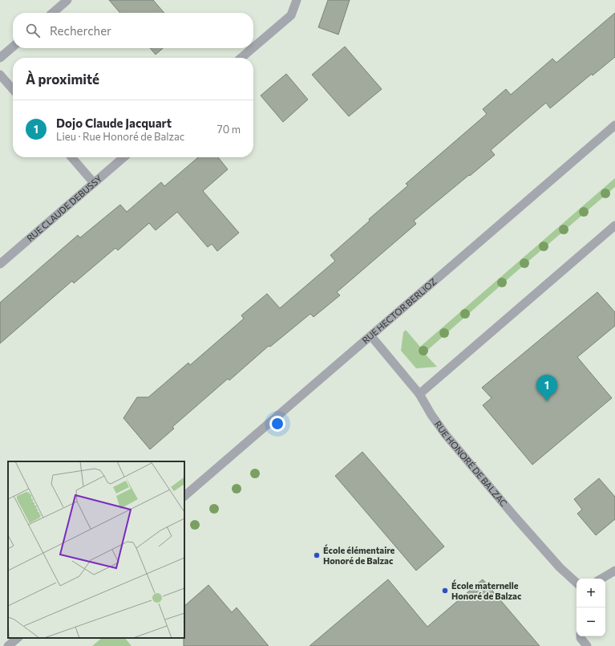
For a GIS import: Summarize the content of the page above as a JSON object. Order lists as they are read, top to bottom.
{
  "streets": {
    "street": ["RUE CLAUDE DEBUSSY", "RUE HECTOR BERLIOZ", "RUE HONORÉ DE BALZAC"]
  },
  "crossings": [
    ["RUE HECTOR BERLIOZ", "RUE HONORÉ DE BALZAC"]
  ],
  "places": ["École élémentaire Honoré de Balzac", "École maternelle Honoré de Balzac"],
  "page": {
    "search": "Rechercher",
    "heading": "À proximité",
    "list": [
      {
        "mark": "1",
        "name": "Dojo Claude Jacquart",
        "note": "Lieu · Rue Honoré de Balzac",
        "value": "70 m"
      }
    ],
    "pins": "1",
    "map_buttons": ["+", "−"]
  }
}
